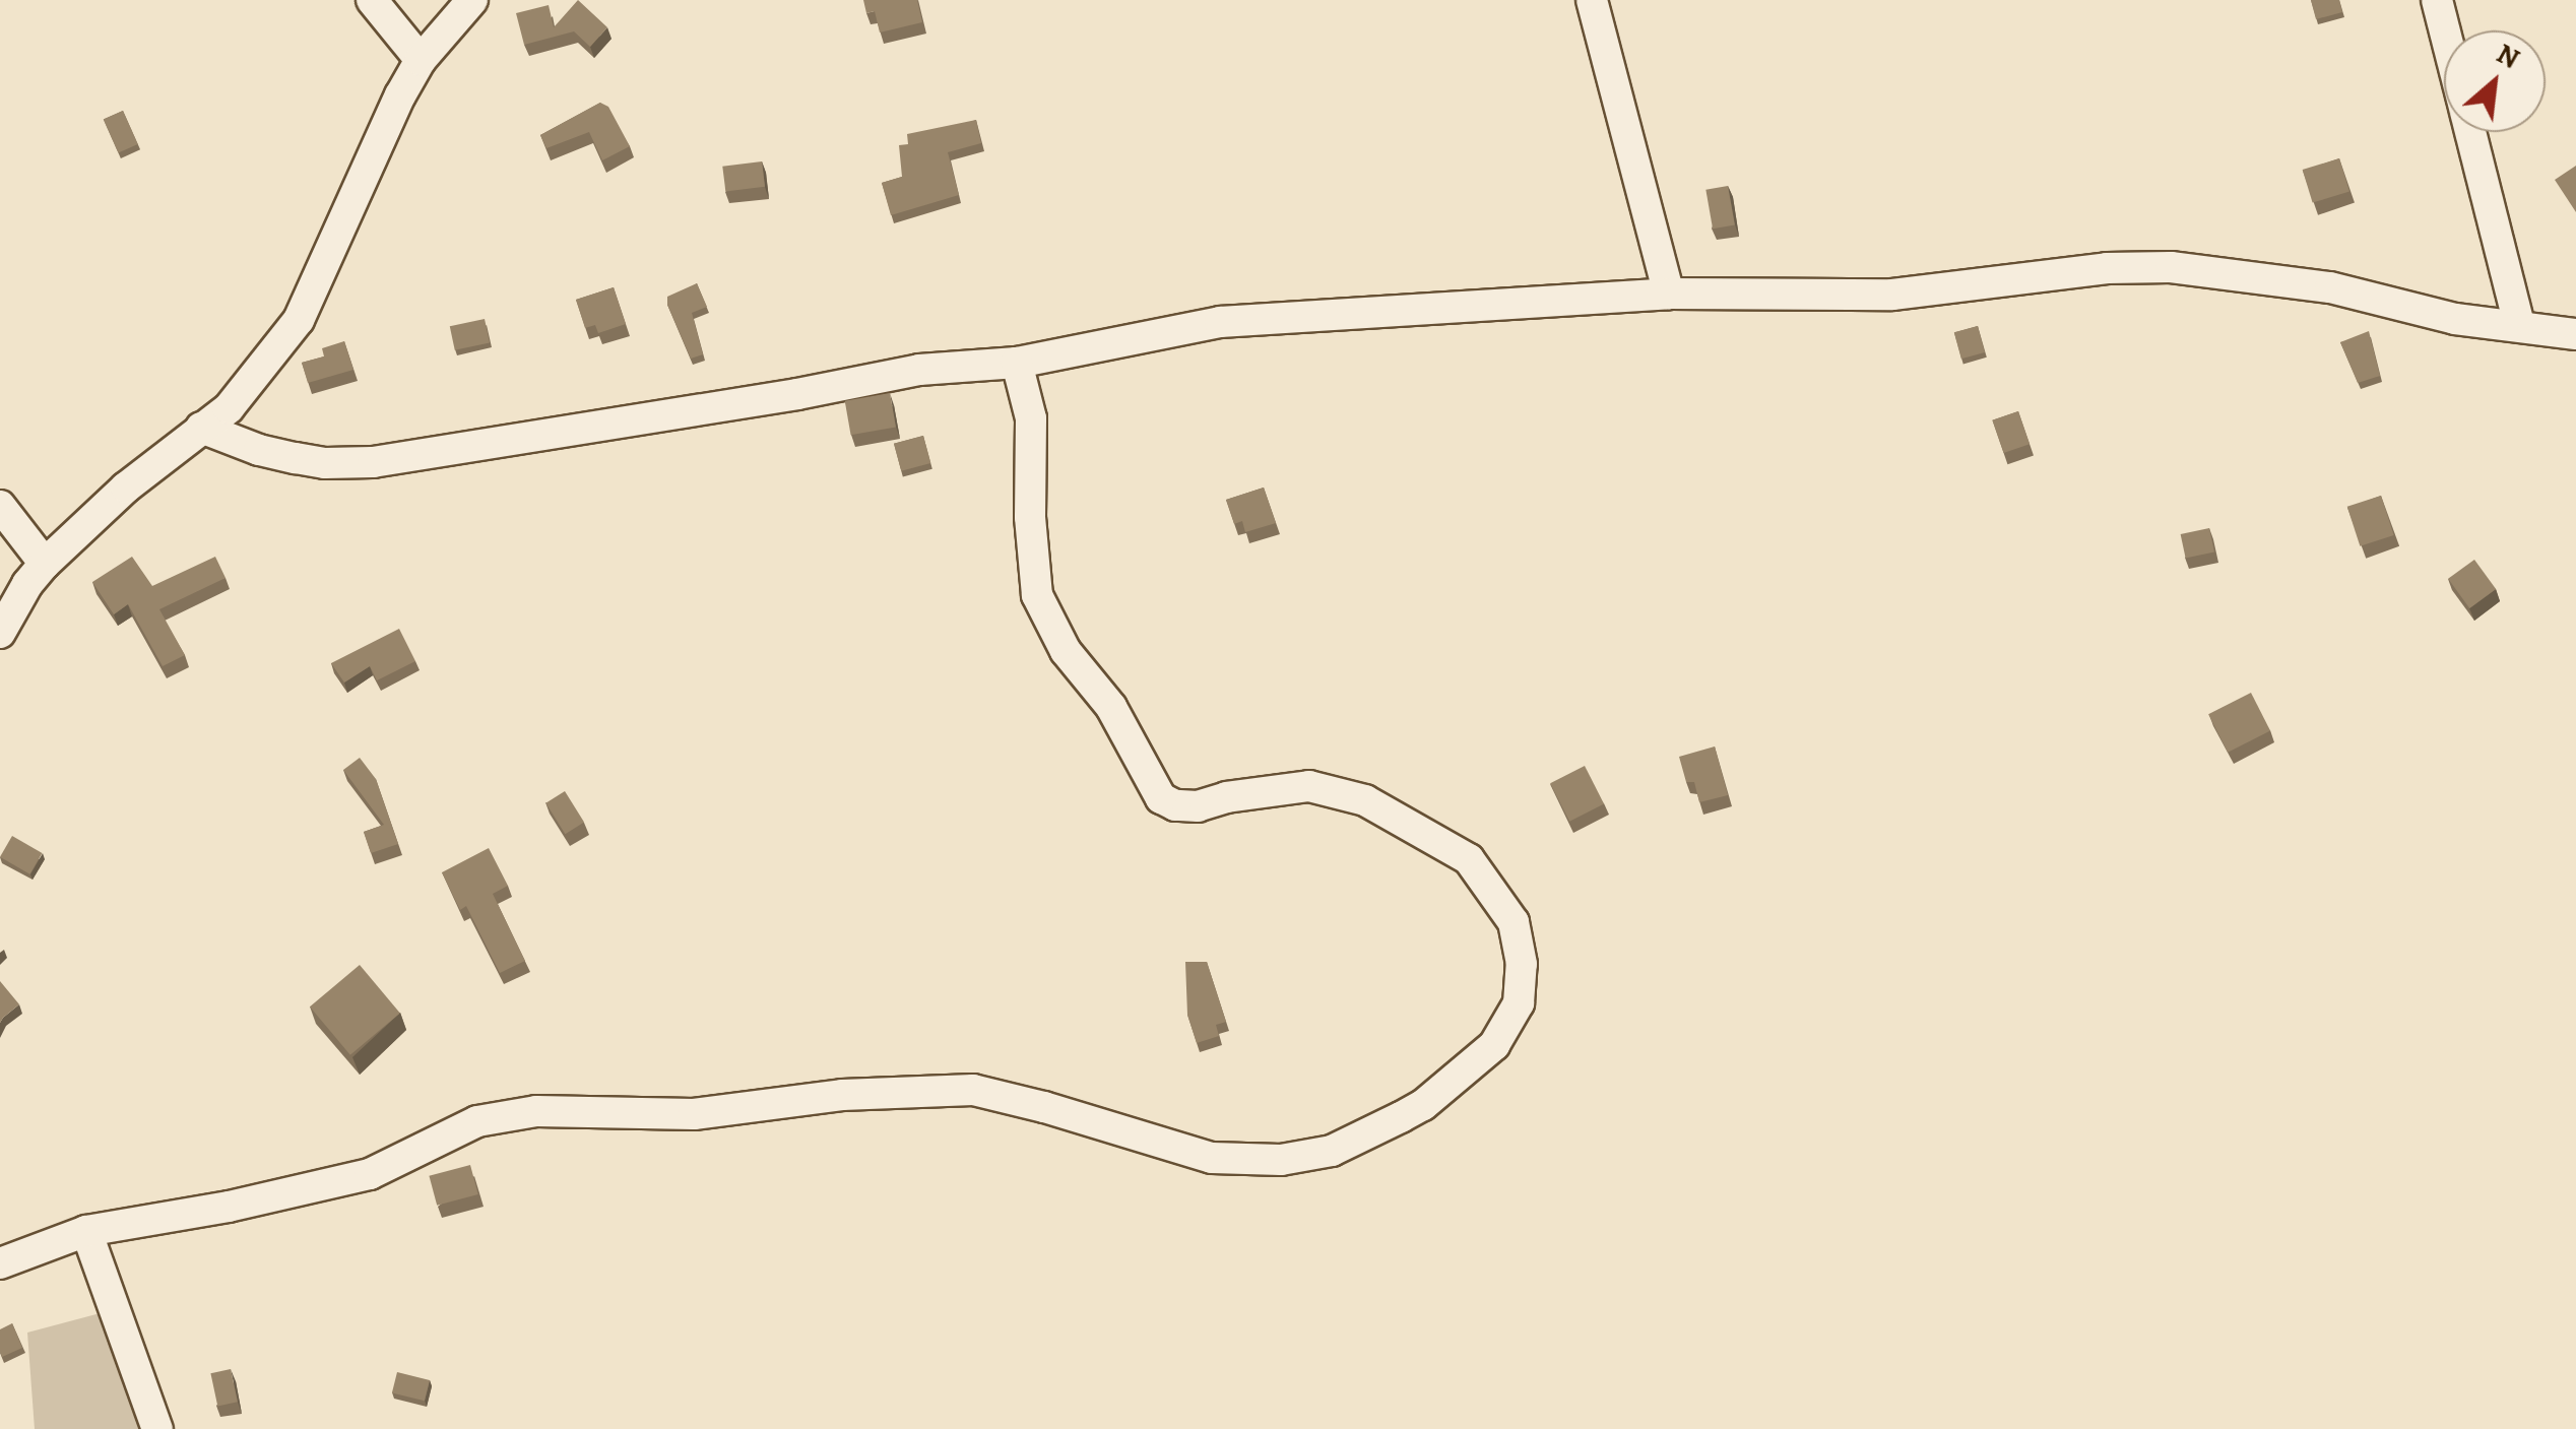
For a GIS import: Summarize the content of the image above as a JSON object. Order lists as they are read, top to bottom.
{
  "north": "top right"
}
